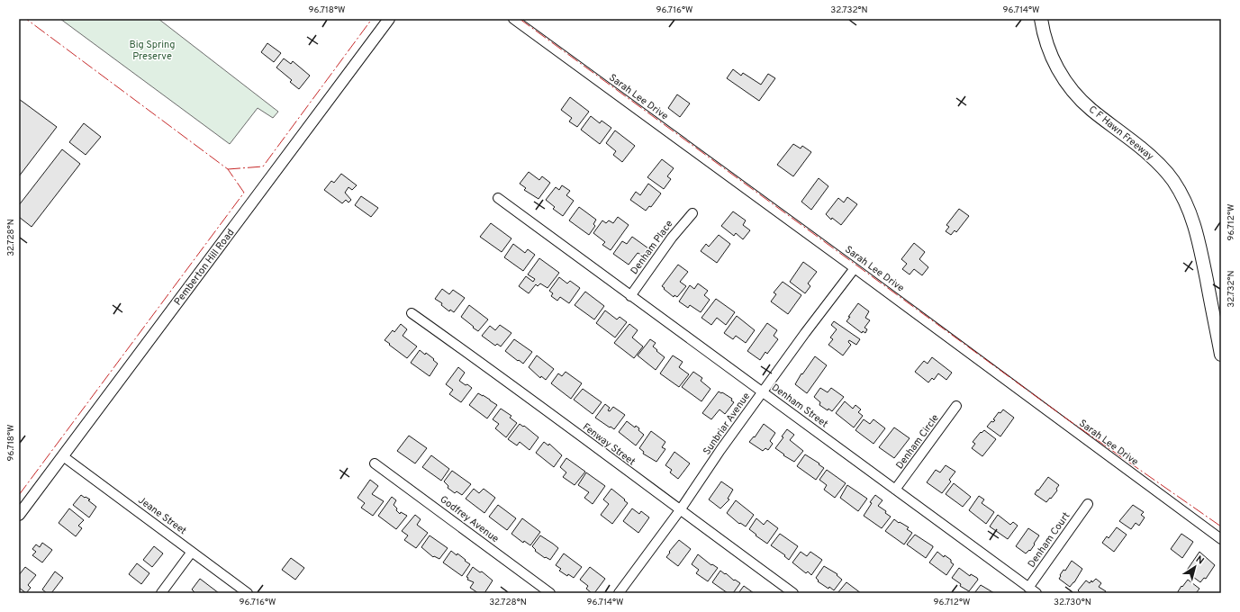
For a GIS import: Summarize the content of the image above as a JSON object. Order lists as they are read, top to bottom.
{
  "streets": {
    "main road": ["C F Hawn Freeway"],
    "street": [
      "Sarah Lee Drive",
      "Denham Place",
      "Pemberton Hill Road",
      "Denham Street",
      "Sunbriar Avenue",
      "Denham Circle",
      "Fenway Street",
      "Jeane Street",
      "Godfrey Avenue",
      "Denham Court"
    ]
  },
  "crossings": [
    ["Sarah Lee Drive", "Sunbriar Avenue"],
    ["Denham Place", "Denham Street"],
    ["Pemberton Hill Road", "Jeane Street"],
    ["Denham Street", "Sunbriar Avenue"],
    ["Denham Street", "Denham Circle"],
    ["Denham Street", "Denham Court"],
    ["Sunbriar Avenue", "Fenway Street"]
  ],
  "parks": ["Big Spring Preserve"],
  "north": "top right",
  "coordinates": [
    "96.718°W",
    "96.716°W",
    "32.732°N",
    "96.714°W",
    "96.712°W",
    "32.728°N",
    "32.730°N"
  ]
}
